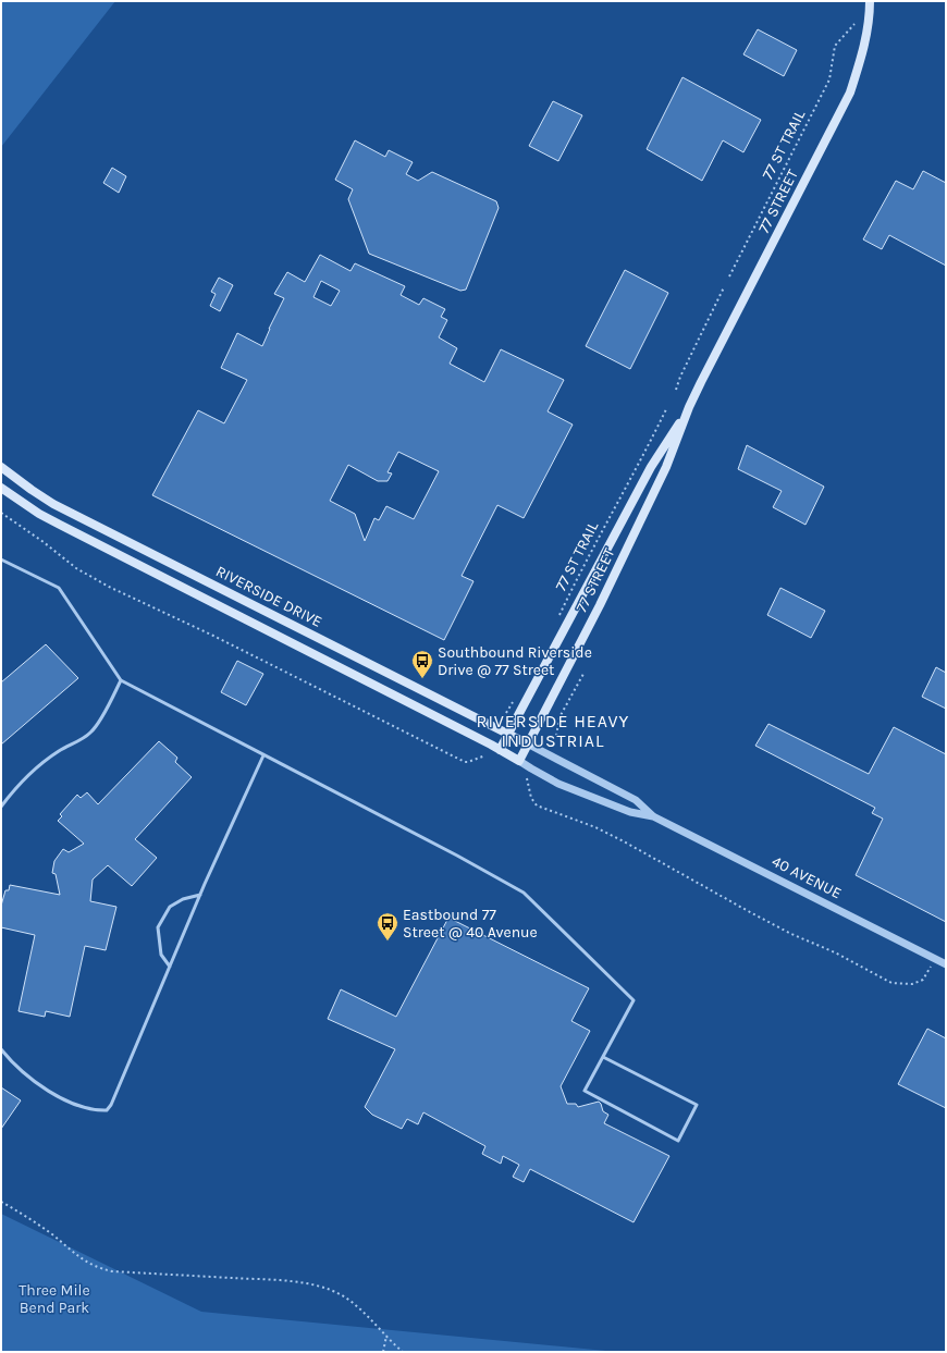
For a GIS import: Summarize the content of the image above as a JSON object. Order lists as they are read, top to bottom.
{
  "streets": {
    "main road": ["77 STREET", "RIVERSIDE DRIVE", "40 AVENUE"],
    "path": ["77 ST TRAIL"]
  },
  "crossings": [
    ["77 STREET", "RIVERSIDE DRIVE"],
    ["77 STREET", "40 AVENUE"],
    ["RIVERSIDE DRIVE", "40 AVENUE"]
  ],
  "districts": ["RIVERSIDE HEAVY INDUSTRIAL"],
  "parks": ["Three Mile Bend Park"],
  "places": {
    "bus stop": ["Southbound Riverside Drive @ 77 Street", "Eastbound 77 Street @ 40 Avenue"]
  }
}
